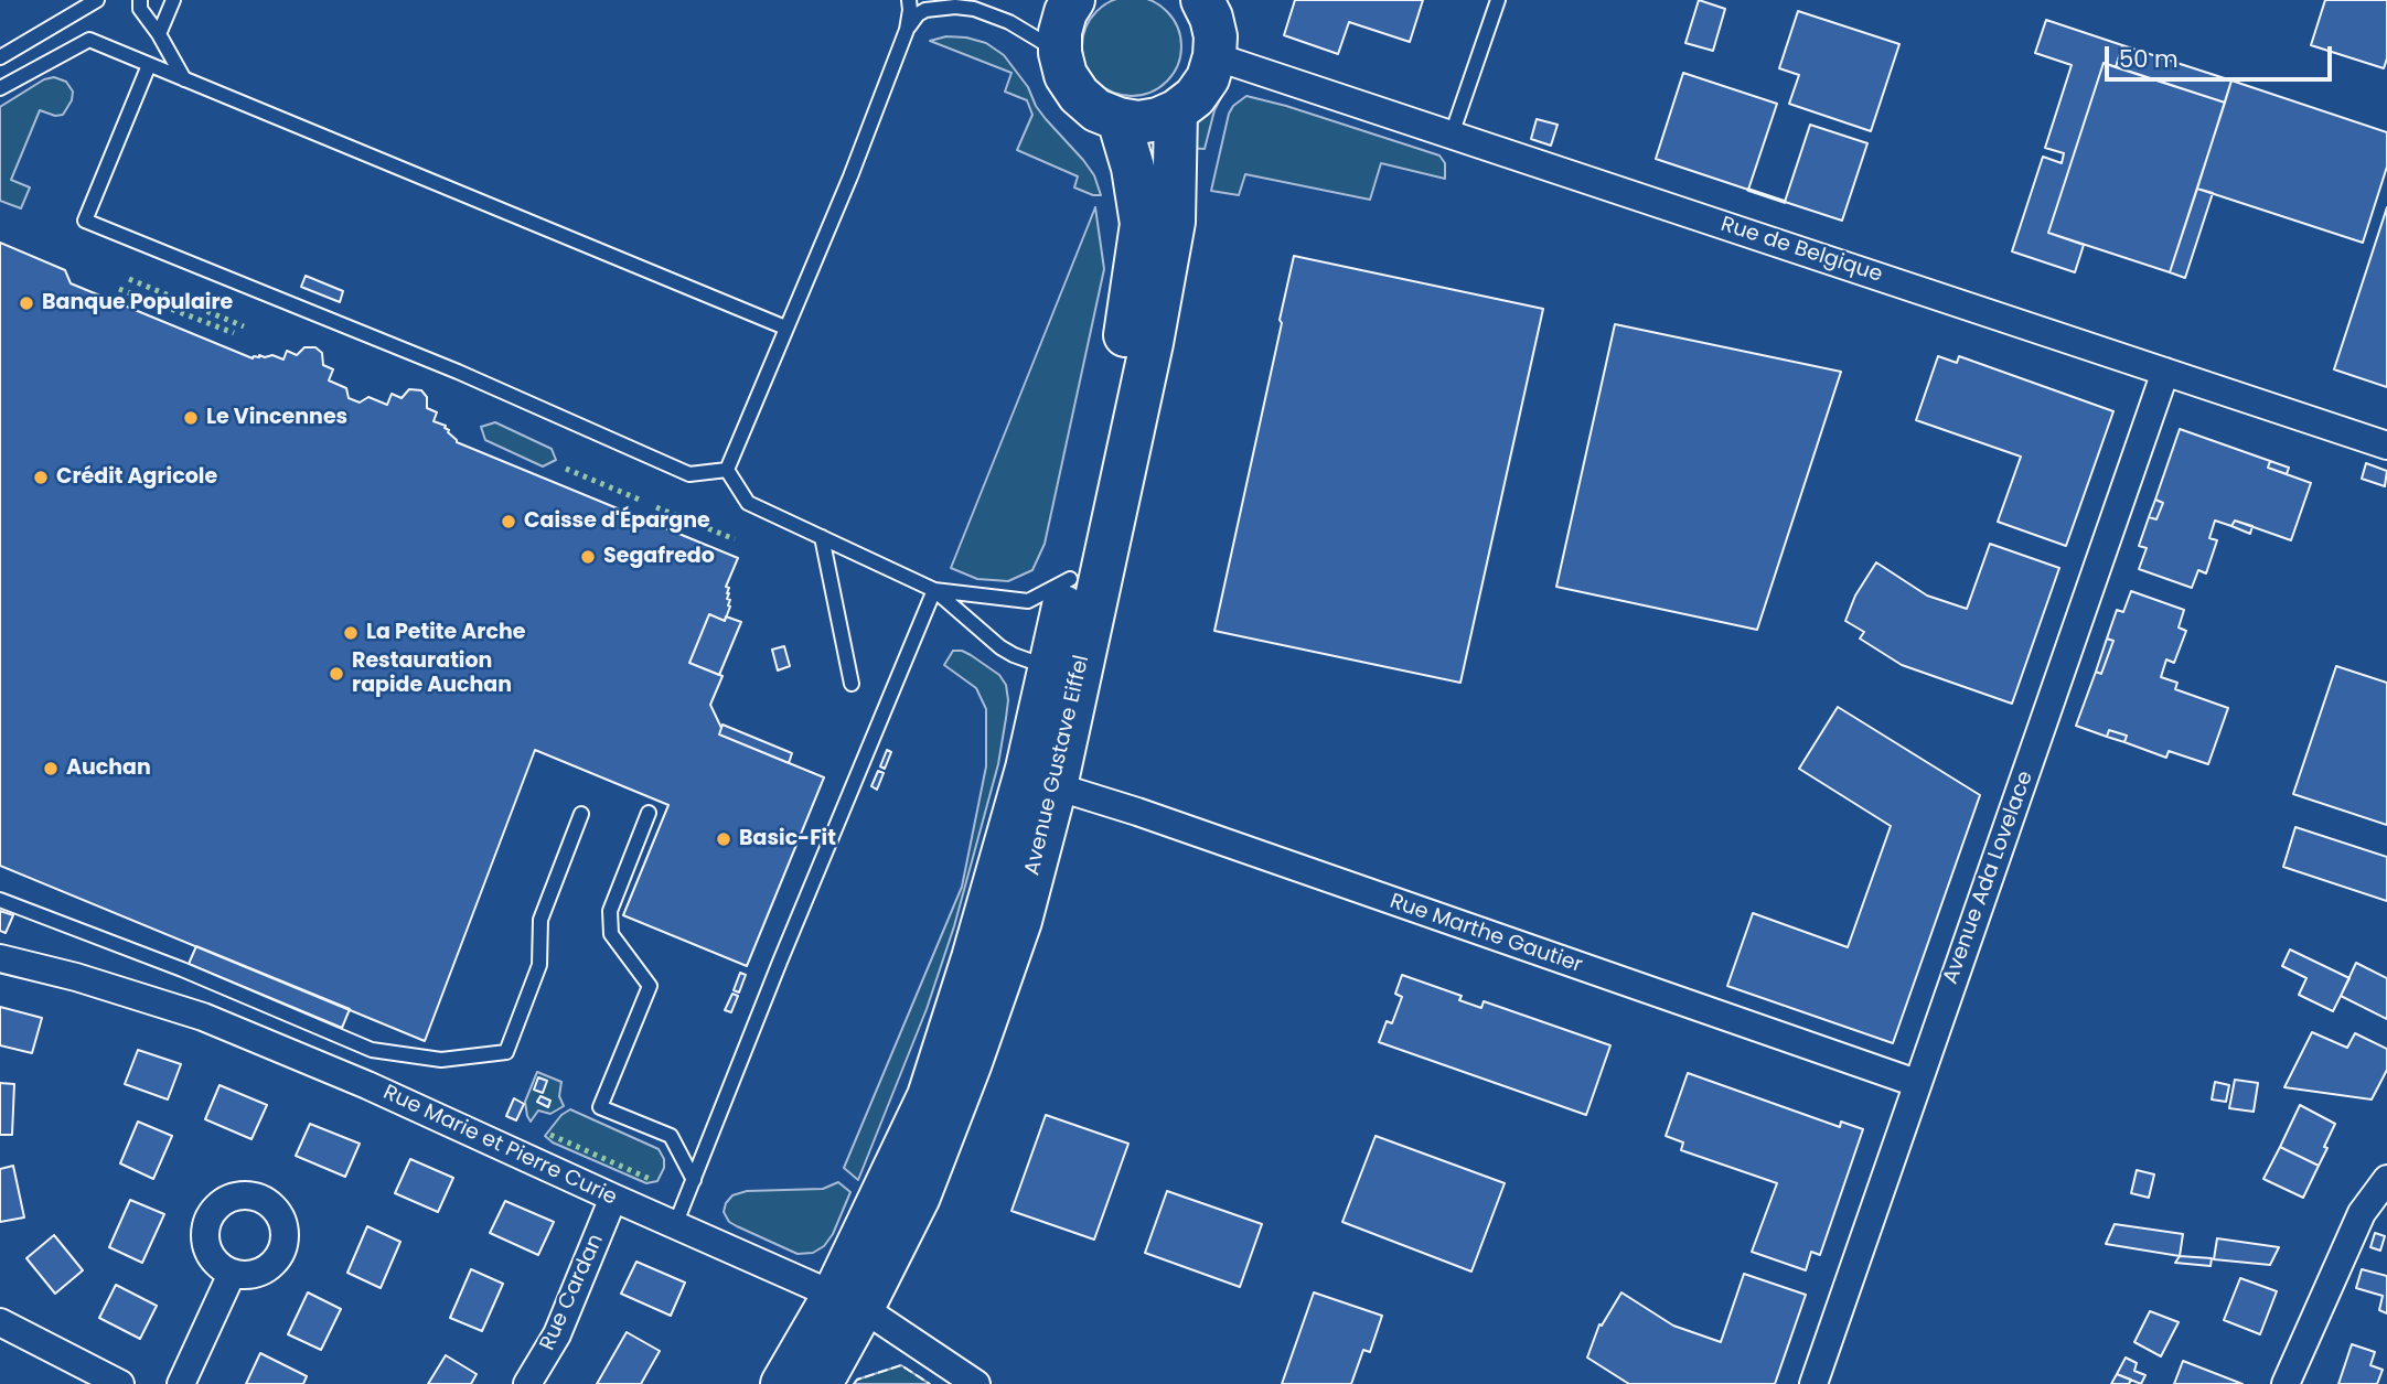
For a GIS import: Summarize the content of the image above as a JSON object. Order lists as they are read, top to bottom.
{
  "streets": {
    "main road": ["Avenue Gustave Eiffel"],
    "street": [
      "Rue de Belgique",
      "Avenue Ada Lovelace",
      "Rue Marthe Gautier",
      "Rue Marie et Pierre Curie",
      "Rue Cardan"
    ]
  },
  "crossings": [
    ["Rue de Belgique", "Avenue Ada Lovelace"],
    ["Avenue Gustave Eiffel", "Rue Marthe Gautier"],
    ["Avenue Gustave Eiffel", "Rue Marie et Pierre Curie"],
    ["Avenue Ada Lovelace", "Rue Marthe Gautier"],
    ["Rue Marie et Pierre Curie", "Rue Cardan"]
  ],
  "places": [
    "Banque Populaire",
    "Le Vincennes",
    "Crédit Agricole",
    "Caisse d'Épargne",
    "Segafredo",
    "La Petite Arche",
    "Restauration rapide Auchan",
    "Auchan",
    "Basic-Fit"
  ],
  "scale_bar": "50 m"
}
